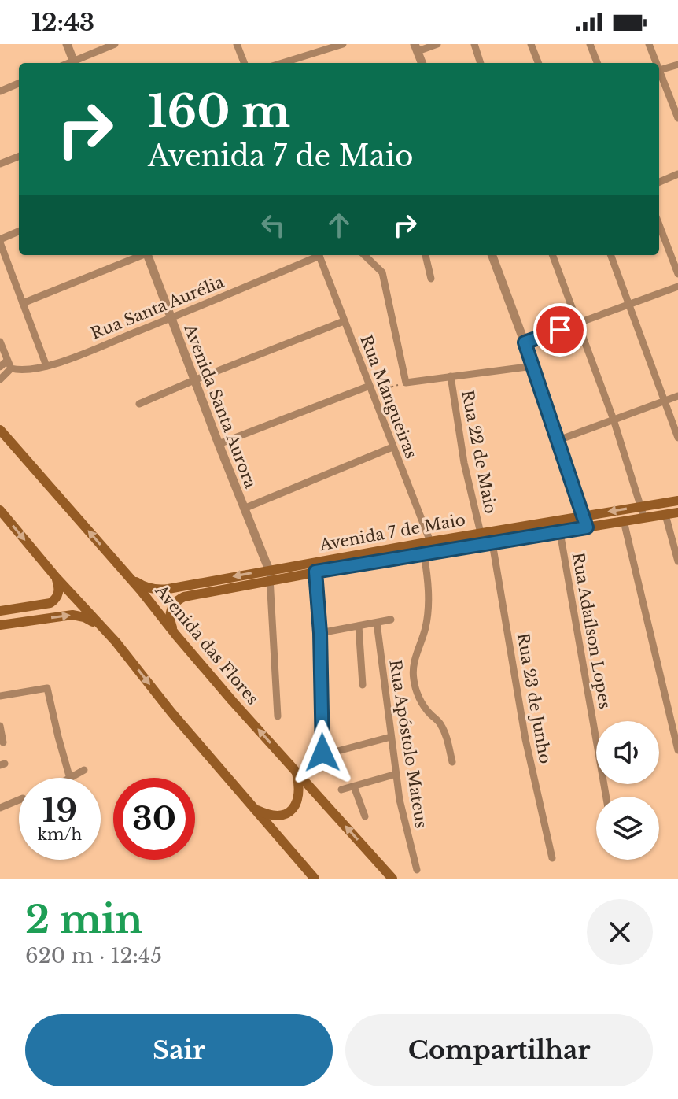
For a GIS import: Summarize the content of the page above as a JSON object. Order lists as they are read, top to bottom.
{
  "streets": {
    "main road": ["Avenida 7 de Maio", "Avenida das Flores"],
    "street": [
      "Rua Santa Aurélia",
      "Rua Mangueiras",
      "Avenida Santa Aurora",
      "Rua 22 de Maio",
      "Rua Adaílson Lopes",
      "Rua 23 de Junho",
      "Rua Apóstolo Mateus"
    ]
  },
  "crossings": [
    ["Rua Santa Aurélia", "Avenida Santa Aurora"],
    ["Rua Mangueiras", "Avenida 7 de Maio"],
    ["Avenida Santa Aurora", "Avenida 7 de Maio"],
    ["Rua 22 de Maio", "Avenida 7 de Maio"],
    ["Avenida 7 de Maio", "Rua Adaílson Lopes"],
    ["Avenida 7 de Maio", "Avenida das Flores"],
    ["Avenida 7 de Maio", "Rua 23 de Junho"]
  ],
  "page": {
    "status": "12:43",
    "turn": ["160 m", "Avenida 7 de Maio"],
    "speed": "19 km/h",
    "limit": "30",
    "heading": ["2 min", "620 m · 12:45"],
    "buttons": ["Sair", "Compartilhar"]
  }
}
